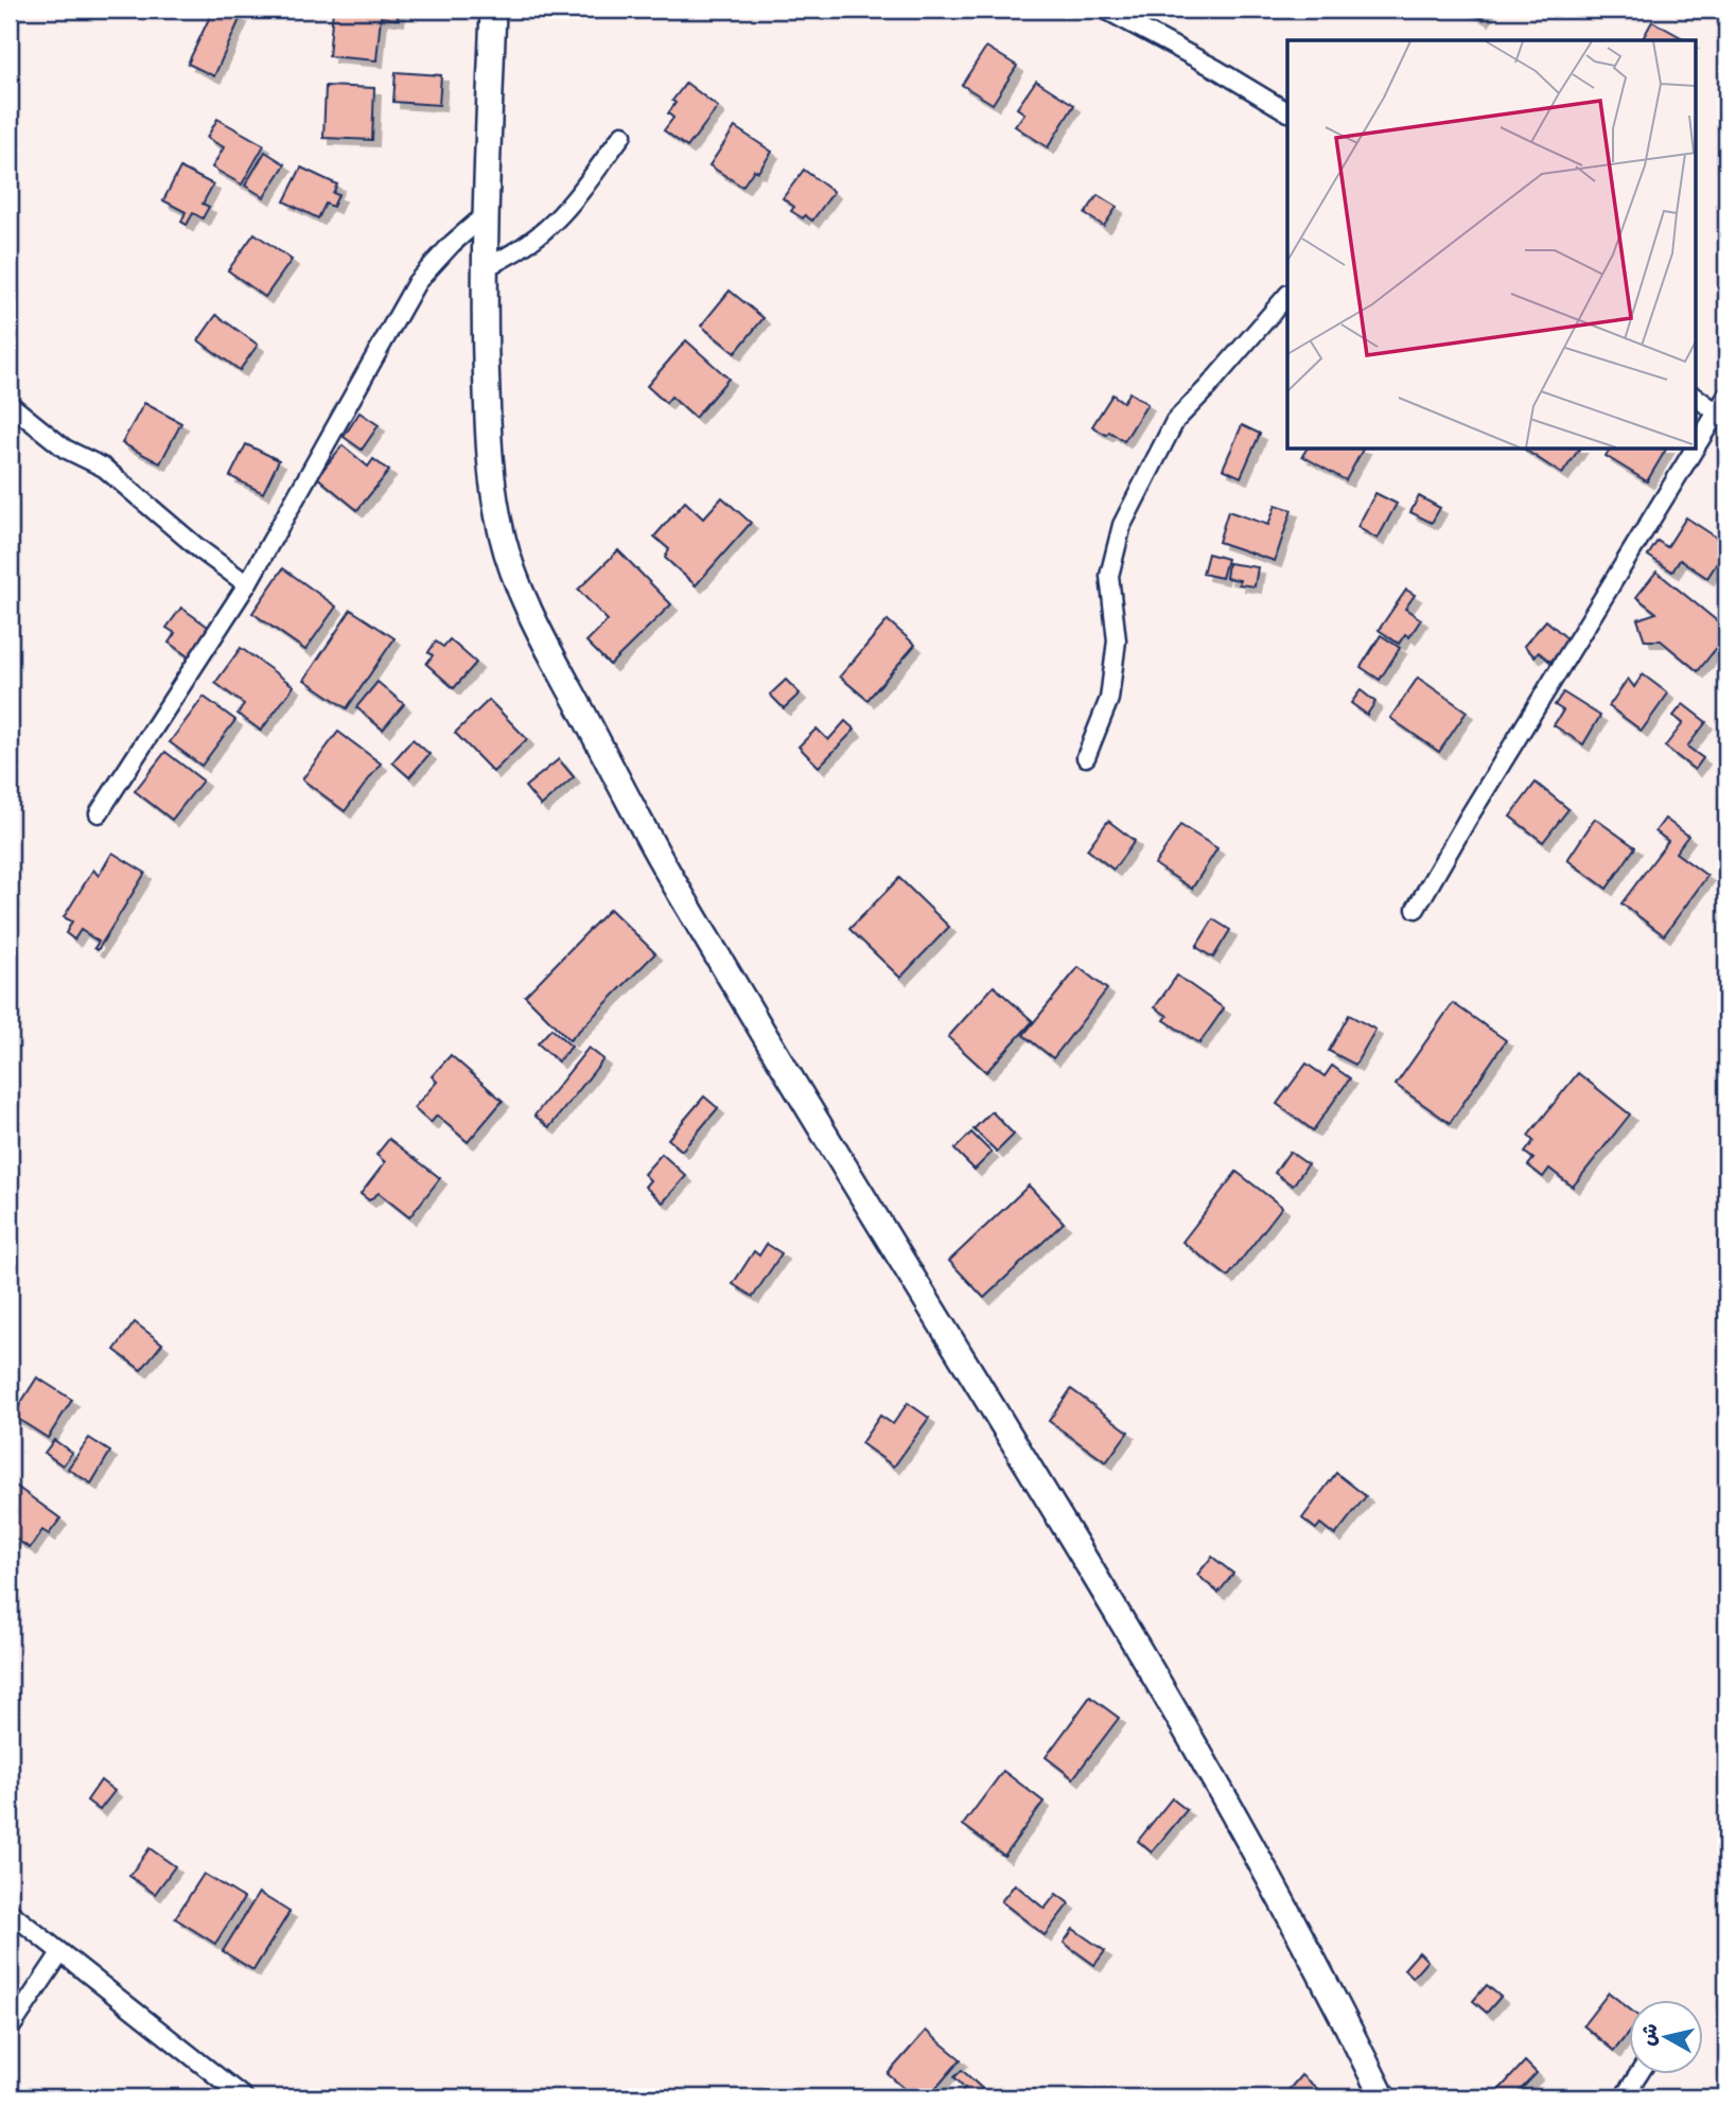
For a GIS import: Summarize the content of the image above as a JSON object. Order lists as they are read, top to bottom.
{
  "north": "left"
}
